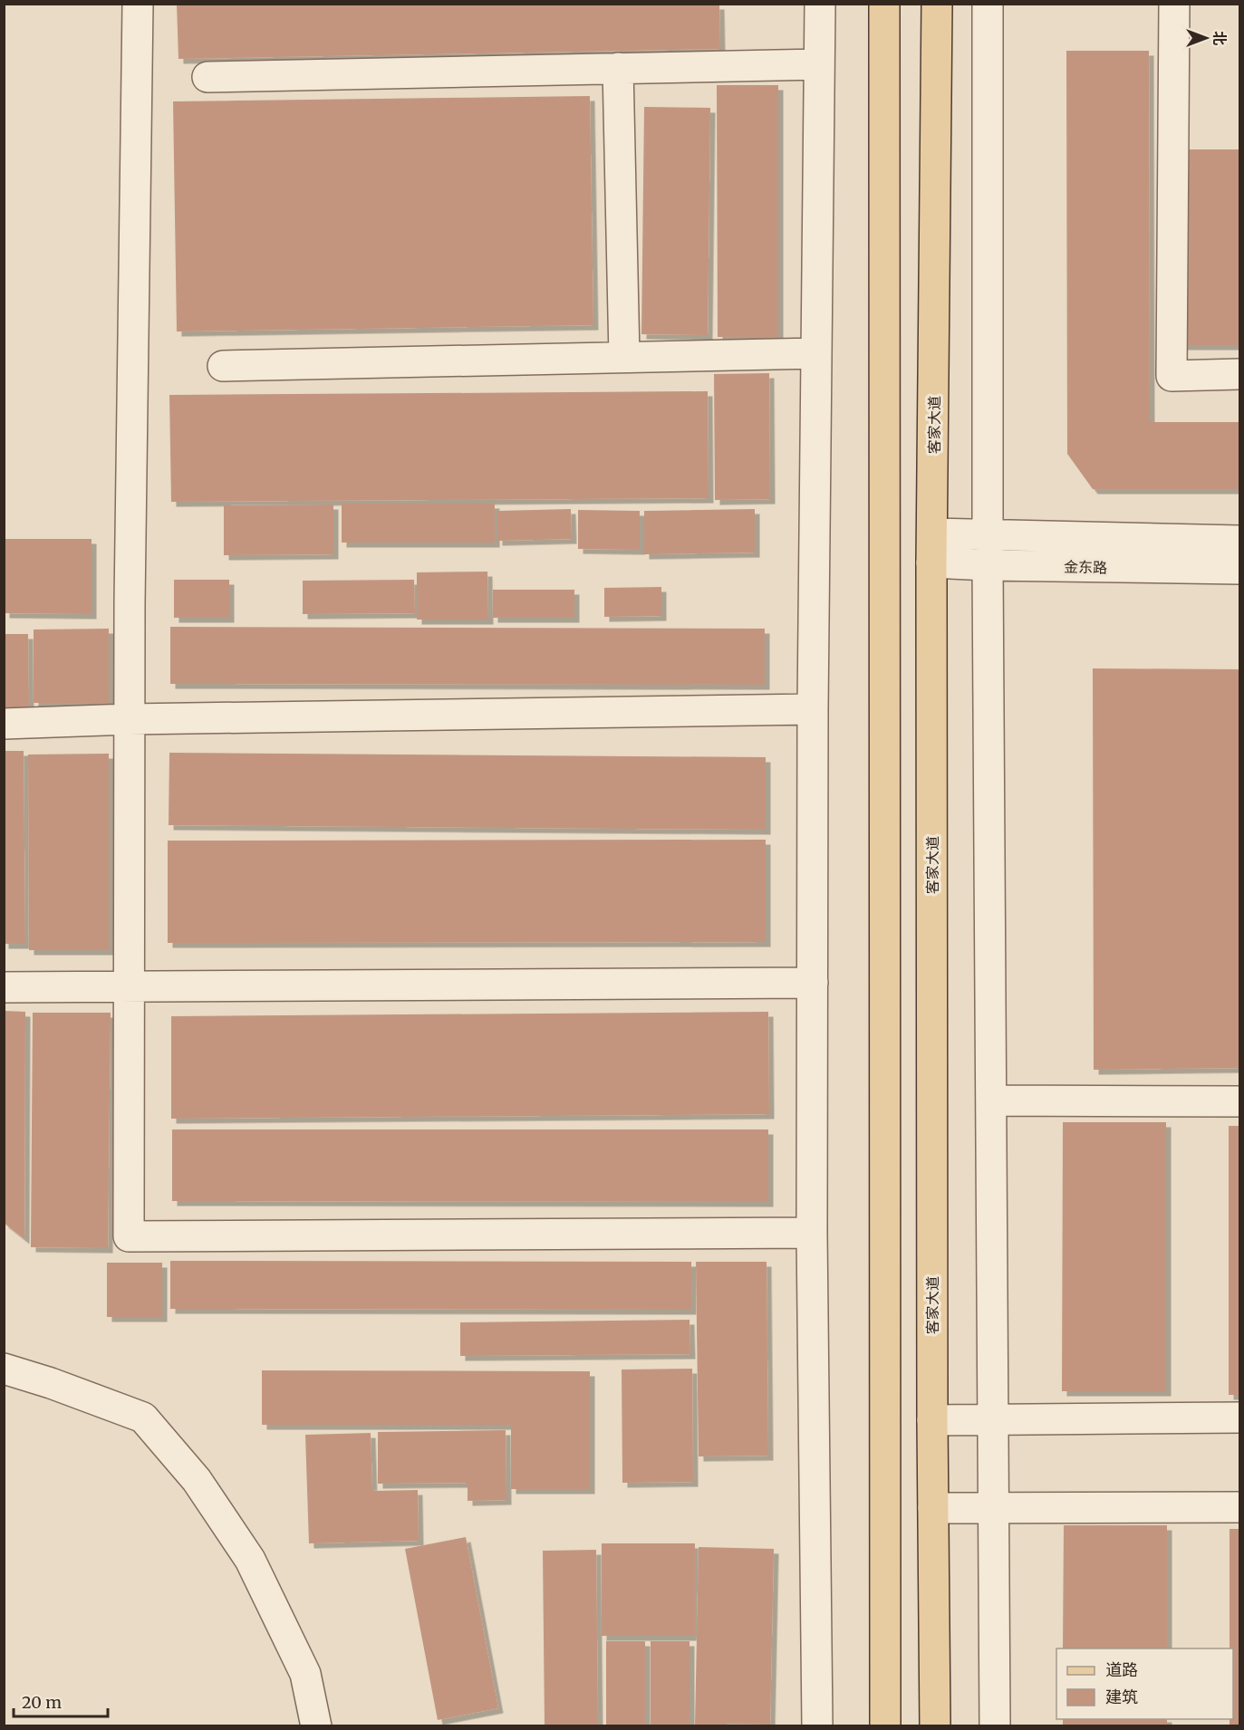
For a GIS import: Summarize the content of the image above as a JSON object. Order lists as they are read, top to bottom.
{
  "streets": {
    "main road": ["客家大道"],
    "street": ["金东路"]
  },
  "crossings": [
    ["客家大道", "金东路"]
  ],
  "legend": ["道路", "建筑"],
  "scale_bar": "20 m",
  "north": "right"
}
